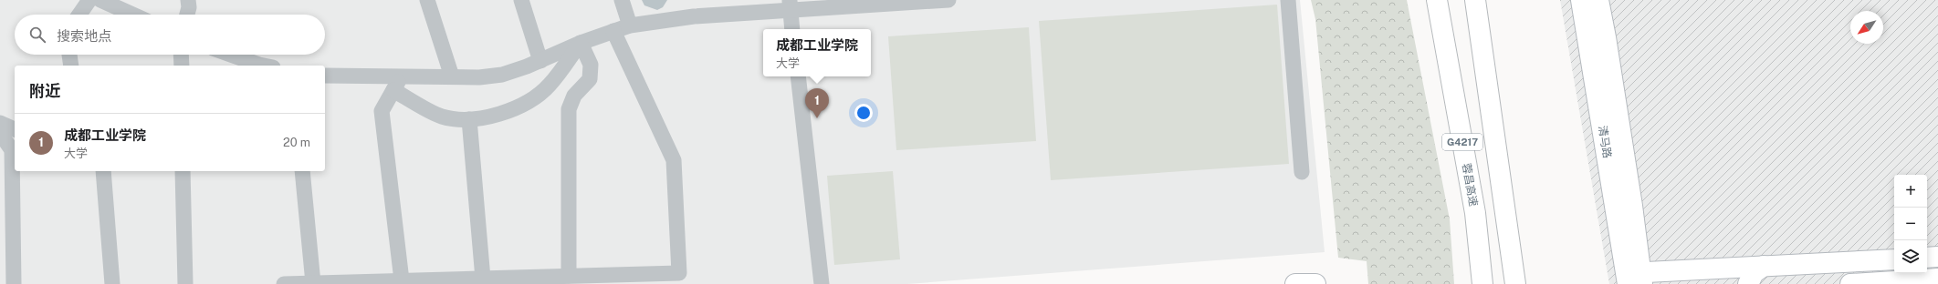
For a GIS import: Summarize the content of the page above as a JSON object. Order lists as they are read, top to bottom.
{
  "streets": {
    "main road": ["G4217", "清马路", "蓉昌高速"]
  },
  "north": "bottom left",
  "page": {
    "search": "搜索地点",
    "popup": ["成都工业学院", "大学"],
    "heading": "附近",
    "pins": "1",
    "list": [
      {
        "mark": "1",
        "name": "成都工业学院",
        "note": "大学",
        "value": "20 m"
      }
    ],
    "map_buttons": ["+", "−"]
  }
}
